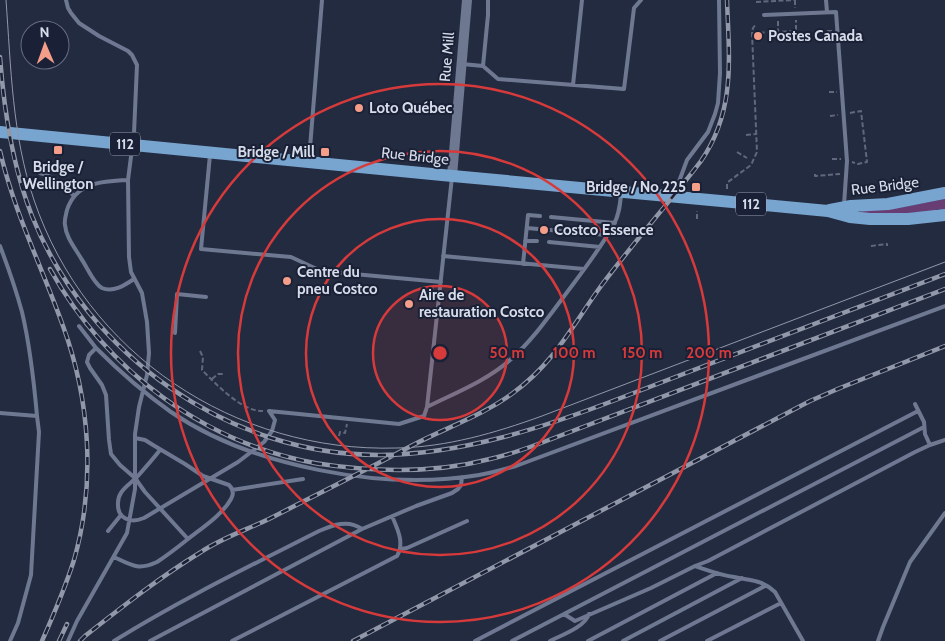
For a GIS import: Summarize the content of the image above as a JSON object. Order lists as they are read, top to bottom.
{
  "streets": {
    "main road": ["112", "Rue Bridge"],
    "street": ["Rue Mill"]
  },
  "crossings": [
    ["Rue Mill", "Rue Bridge"]
  ],
  "places": {
    "other": [
      "Postes Canada",
      "Loto Québec",
      "Costco Essence",
      "Centre du pneu Costco",
      "Aire de restauration Costco"
    ],
    "transit": ["Bridge / Wellington", "Bridge / Mill", "Bridge / No 225"]
  },
  "north": "top",
  "rings": [
    "50 m",
    "100 m",
    "150 m",
    "200 m"
  ]
}
